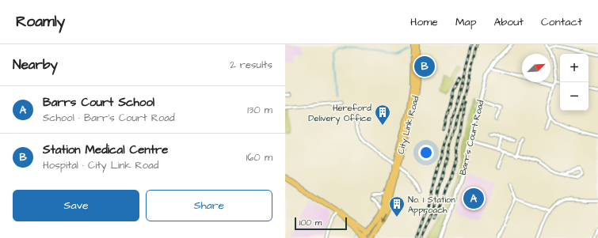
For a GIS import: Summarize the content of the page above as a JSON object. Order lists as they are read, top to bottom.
{
  "streets": {
    "highway": ["City Link Road"],
    "street": ["Barr's Court Road"]
  },
  "places": {
    "building": ["Hereford Delivery Office", "No. 1 Station Approach"]
  },
  "scale_bar": "100 m",
  "north": "top right",
  "page": {
    "header": "Roamly",
    "nav": [
      "Home",
      "Map",
      "About",
      "Contact"
    ],
    "heading": ["Nearby", "2 results"],
    "map_buttons": ["+", "−"],
    "pins": ["B", "A"],
    "list": [
      {
        "mark": "A",
        "name": "Barrs Court School",
        "note": "School · Barr's Court Road",
        "value": "130 m"
      },
      {
        "mark": "B",
        "name": "Station Medical Centre",
        "note": "Hospital · City Link Road",
        "value": "160 m"
      }
    ],
    "buttons": ["Save", "Share"],
    "scale": "100 m"
  }
}
